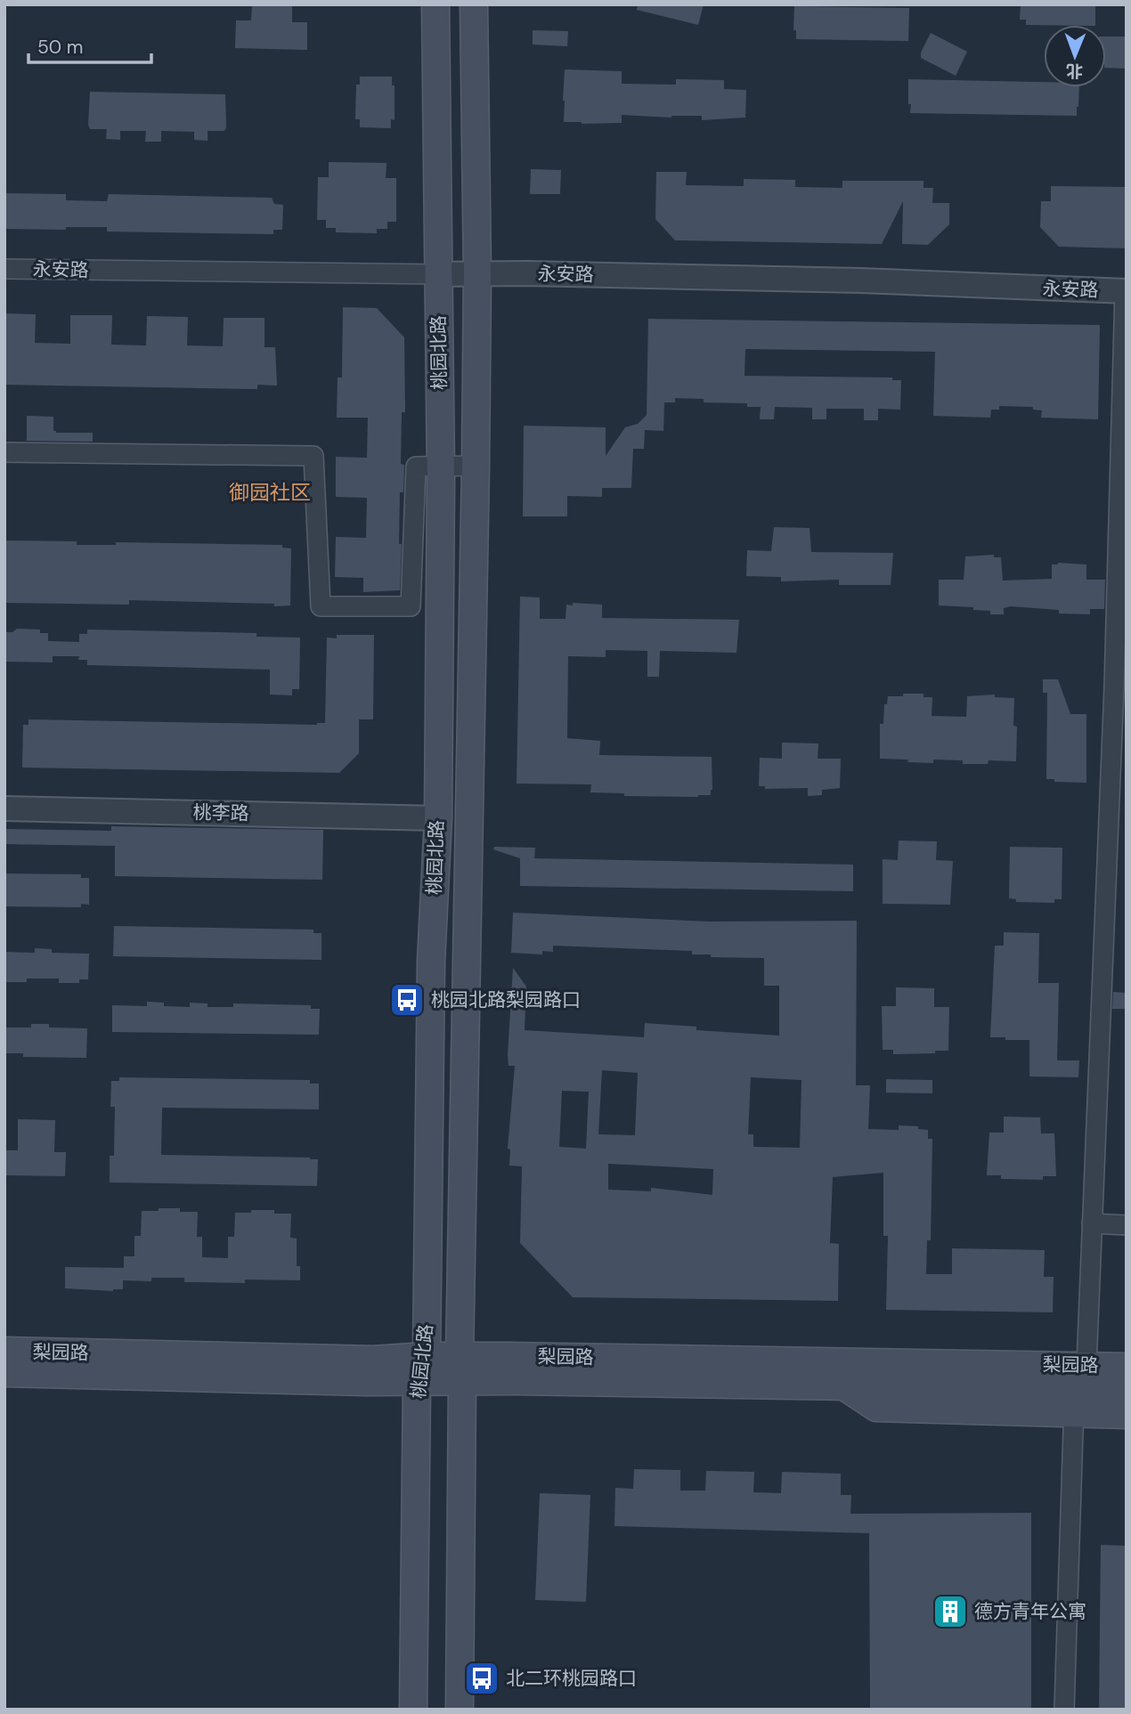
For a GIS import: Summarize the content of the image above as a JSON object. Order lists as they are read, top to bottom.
{
  "streets": {
    "main road": ["桃园北路", "梨园路"],
    "street": ["永安路", "桃李路"]
  },
  "crossings": [
    ["永安路", "桃园北路"],
    ["桃园北路", "桃李路"],
    ["桃园北路", "梨园路"]
  ],
  "districts": ["御园社区"],
  "places": {
    "bus stop": ["桃园北路梨园路口", "北二环桃园路口"],
    "building": ["德方青年公寓"]
  },
  "scale_bar": "50 m",
  "north": "bottom"
}
